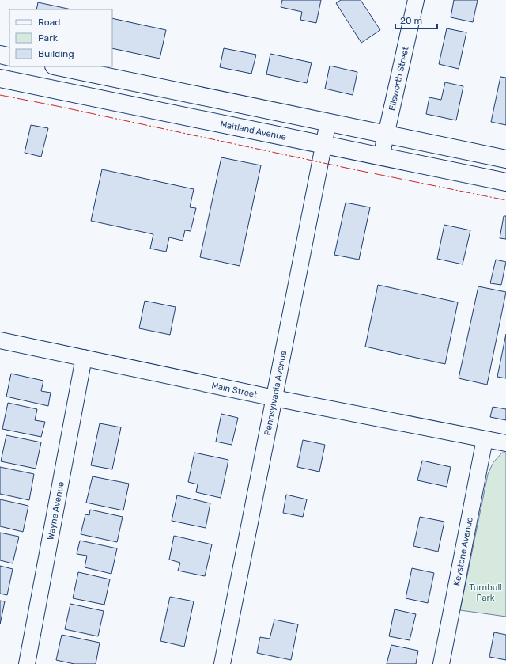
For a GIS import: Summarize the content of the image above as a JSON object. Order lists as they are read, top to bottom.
{
  "streets": {
    "main road": ["Maitland Avenue"],
    "street": [
      "Ellsworth Street",
      "Main Street",
      "Pennsylvania Avenue",
      "Wayne Avenue",
      "Keystone Avenue"
    ]
  },
  "crossings": [
    ["Ellsworth Street", "Maitland Avenue"],
    ["Maitland Avenue", "Pennsylvania Avenue"],
    ["Main Street", "Pennsylvania Avenue"],
    ["Main Street", "Wayne Avenue"],
    ["Main Street", "Keystone Avenue"]
  ],
  "parks": ["Turnbull Park"],
  "legend": ["Road", "Park", "Building"],
  "scale_bar": "20 m"
}
